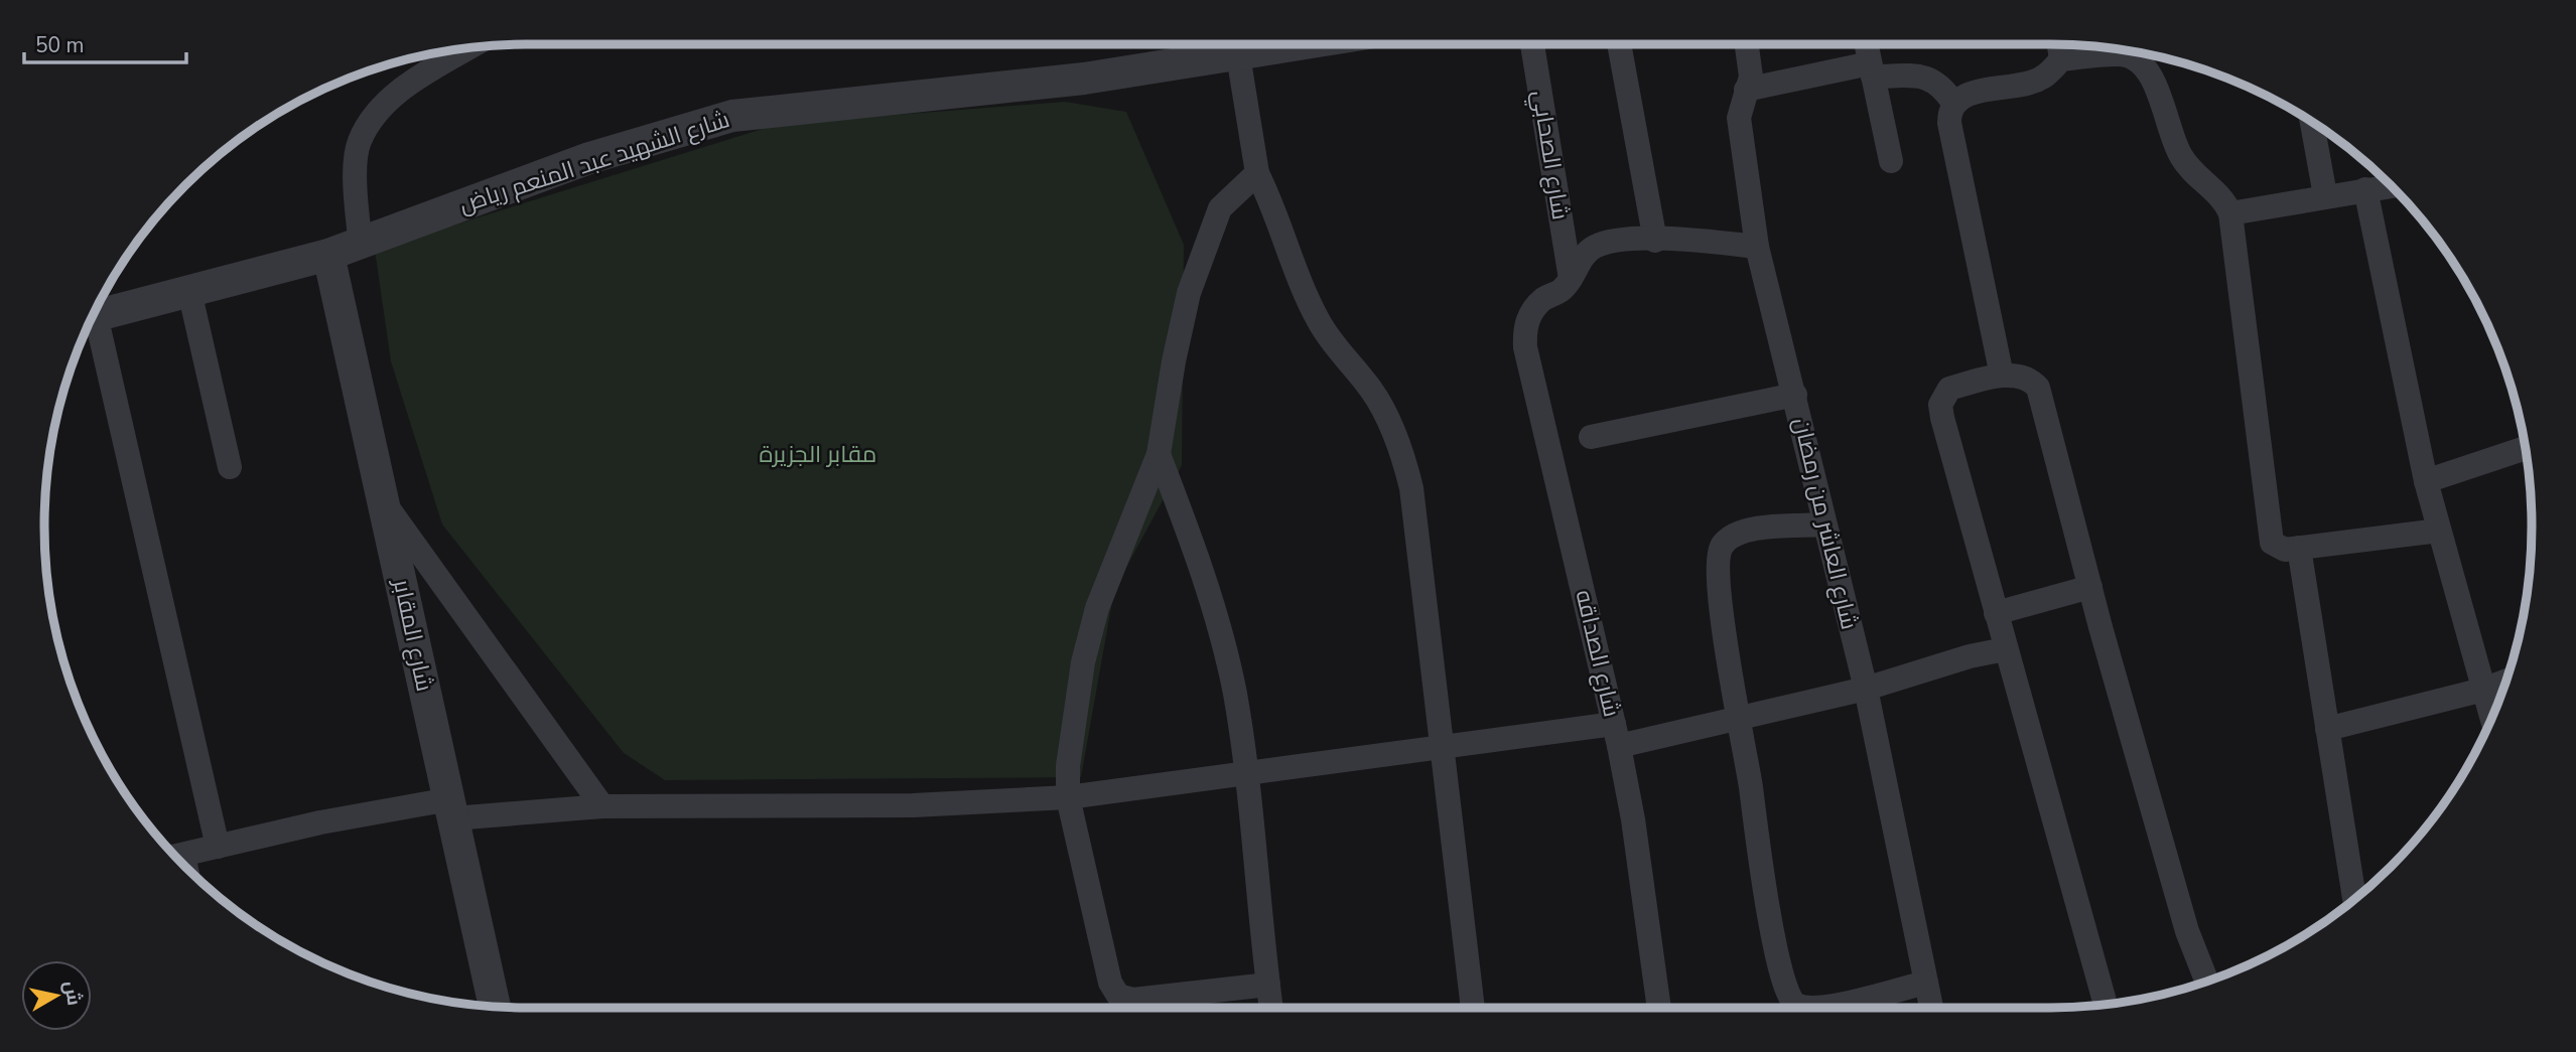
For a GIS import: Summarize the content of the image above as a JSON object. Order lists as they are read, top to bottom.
{
  "streets": {
    "street": [
      "شارع الصحابي",
      "شارع الشهيد عبد المنعم رياض",
      "شارع العاشر من رمضان",
      "شارع المقابر",
      "شارع الصداقه"
    ]
  },
  "crossings": [
    ["شارع الصحابي", "شارع الصداقه"],
    ["شارع الشهيد عبد المنعم رياض", "شارع المقابر"],
    ["شارع العاشر من رمضان", "شارع الصداقه"]
  ],
  "parks": ["مقابر الجزيرة"],
  "scale_bar": "50 m",
  "north": "right"
}
